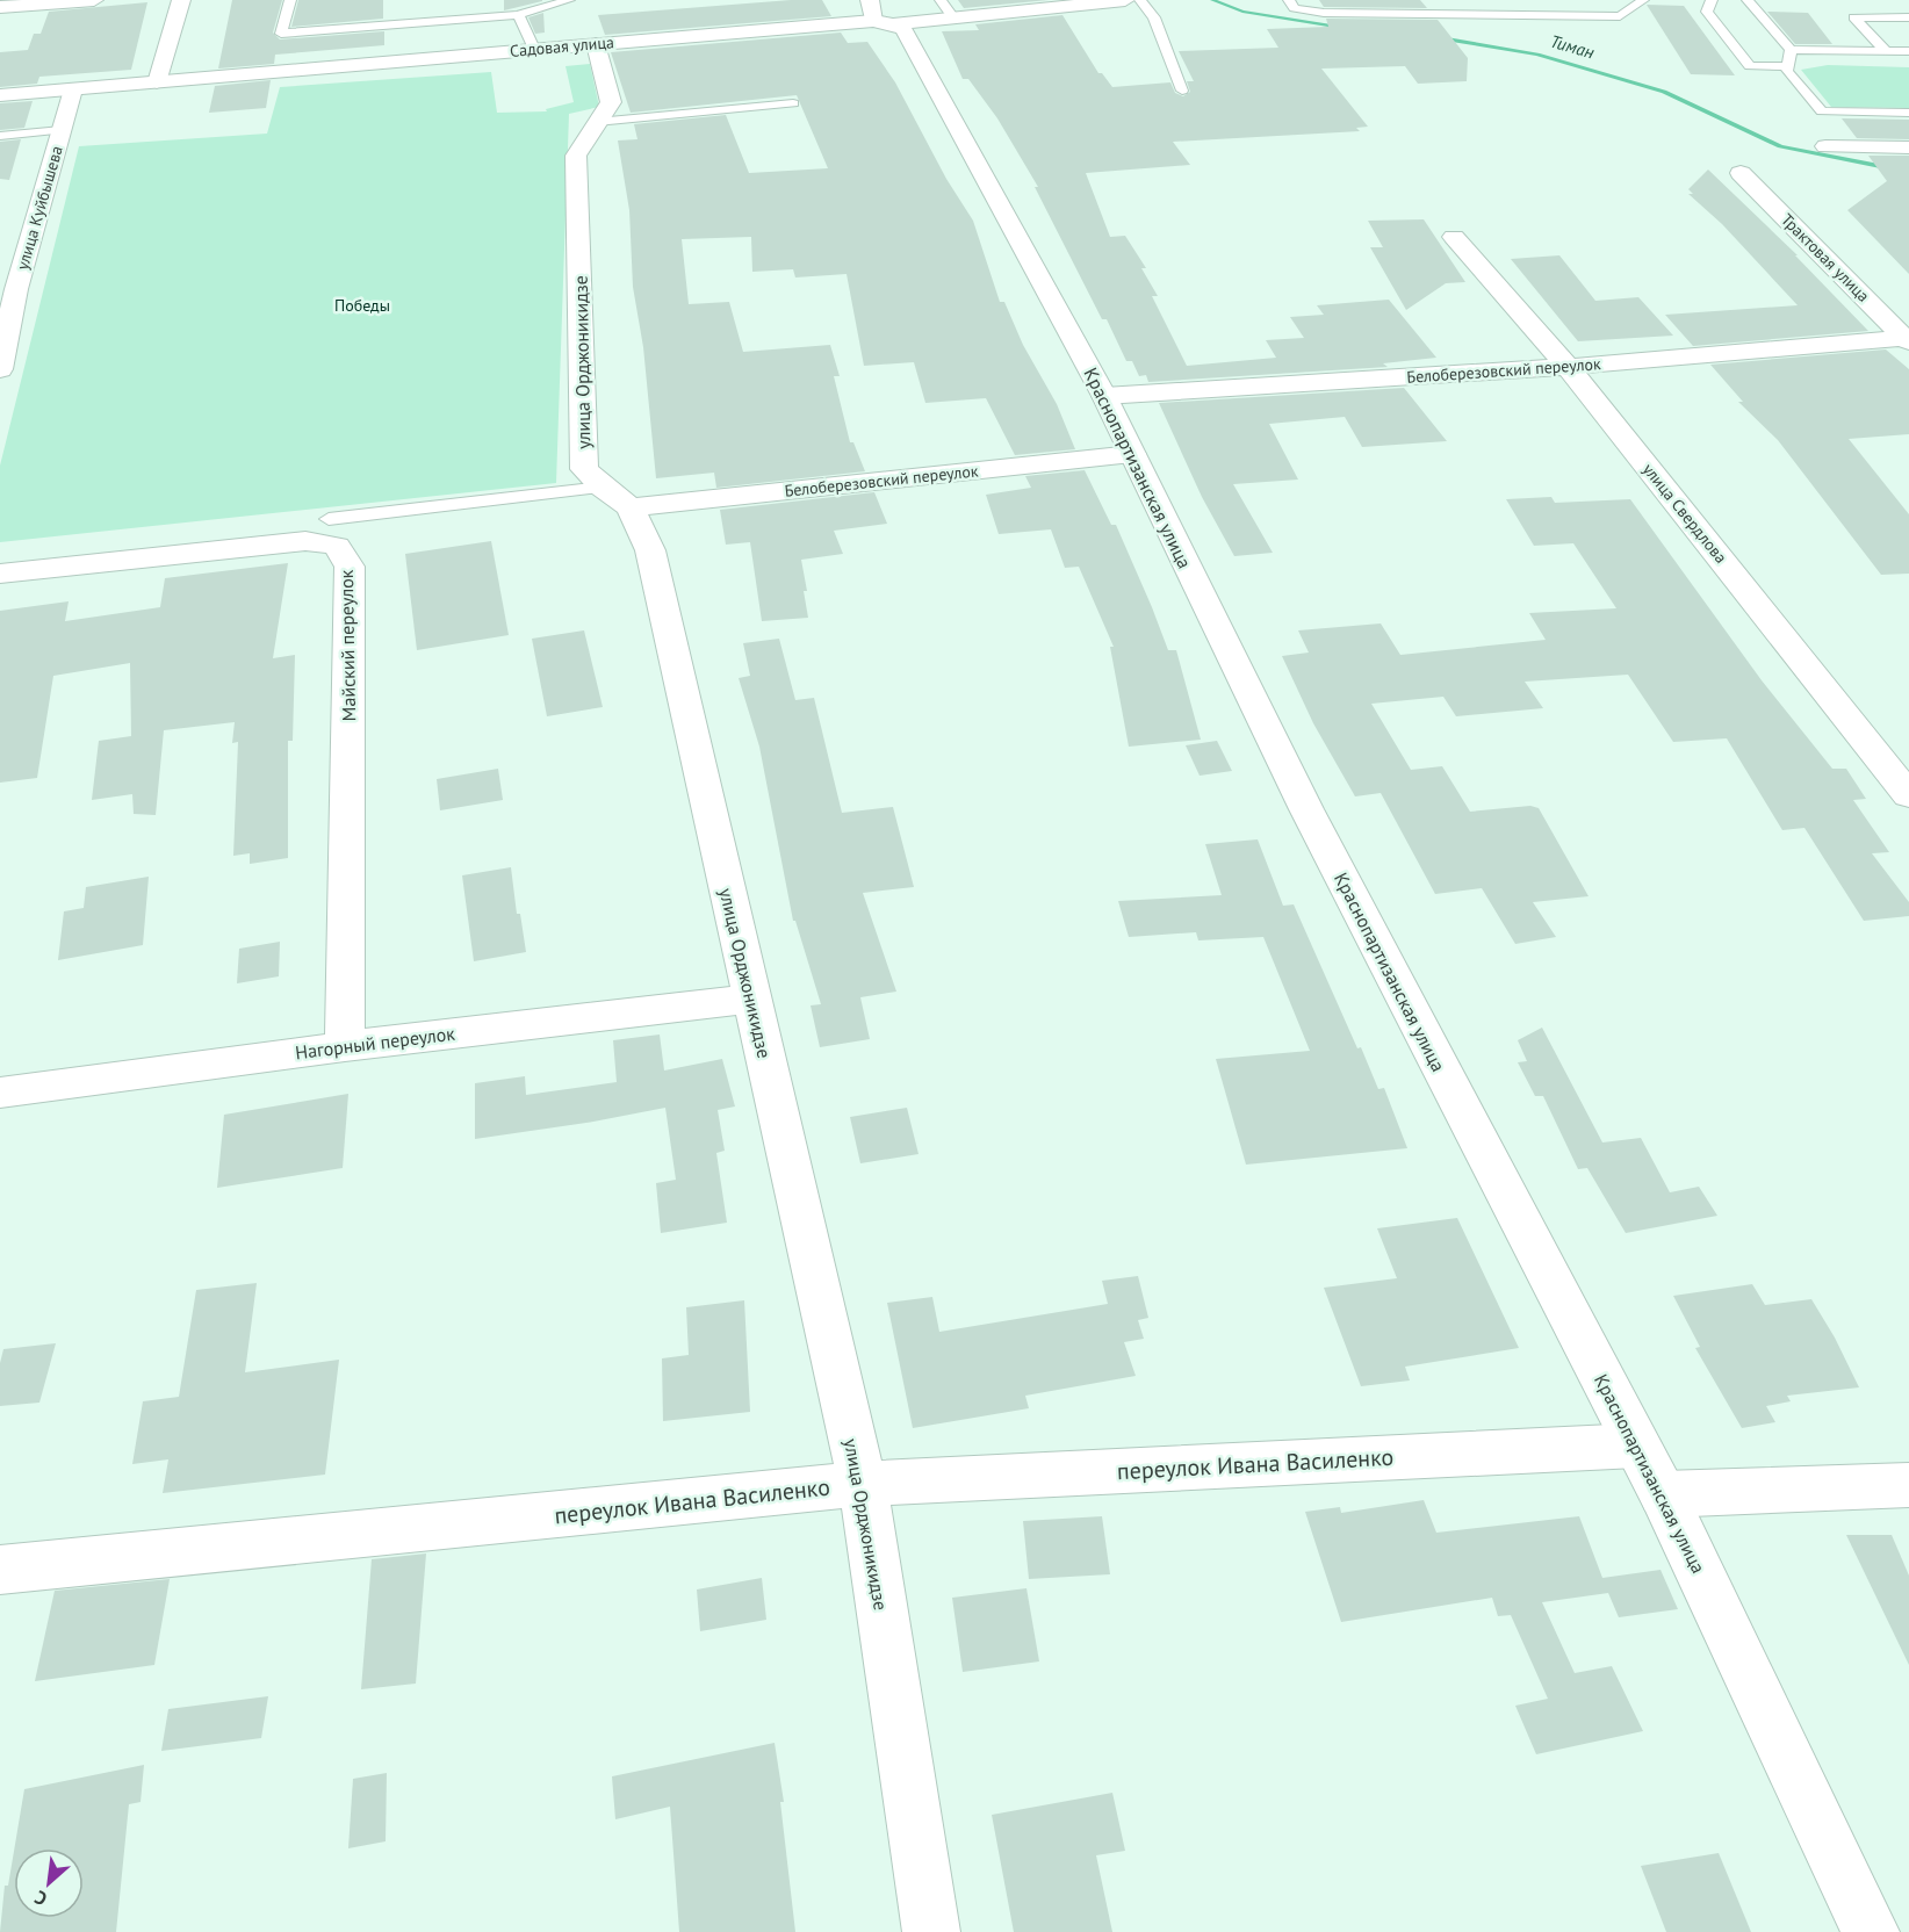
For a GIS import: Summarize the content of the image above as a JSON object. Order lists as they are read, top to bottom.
{
  "streets": {
    "street": [
      "Садовая улица",
      "улица Куйбышева",
      "Трактовая улица",
      "улица Орджоникидзе",
      "Белоберезовский переулок",
      "Краснопартизанская улица",
      "улица Свердлова",
      "Майский переулок",
      "Нагорный переулок",
      "переулок Ивана Василенко"
    ]
  },
  "crossings": [
    ["Садовая улица", "улица Куйбышева"],
    ["Садовая улица", "улица Орджоникидзе"],
    ["Садовая улица", "Краснопартизанская улица"],
    ["Трактовая улица", "Белоберезовский переулок"],
    ["улица Орджоникидзе", "Белоберезовский переулок"],
    ["улица Орджоникидзе", "Нагорный переулок"],
    ["улица Орджоникидзе", "переулок Ивана Василенко"],
    ["Белоберезовский переулок", "Краснопартизанская улица"],
    ["Белоберезовский переулок", "улица Свердлова"],
    ["Краснопартизанская улица", "переулок Ивана Василенко"],
    ["Майский переулок", "Нагорный переулок"]
  ],
  "water": ["Тиман"],
  "parks": ["Победы"],
  "north": "bottom left"
}
